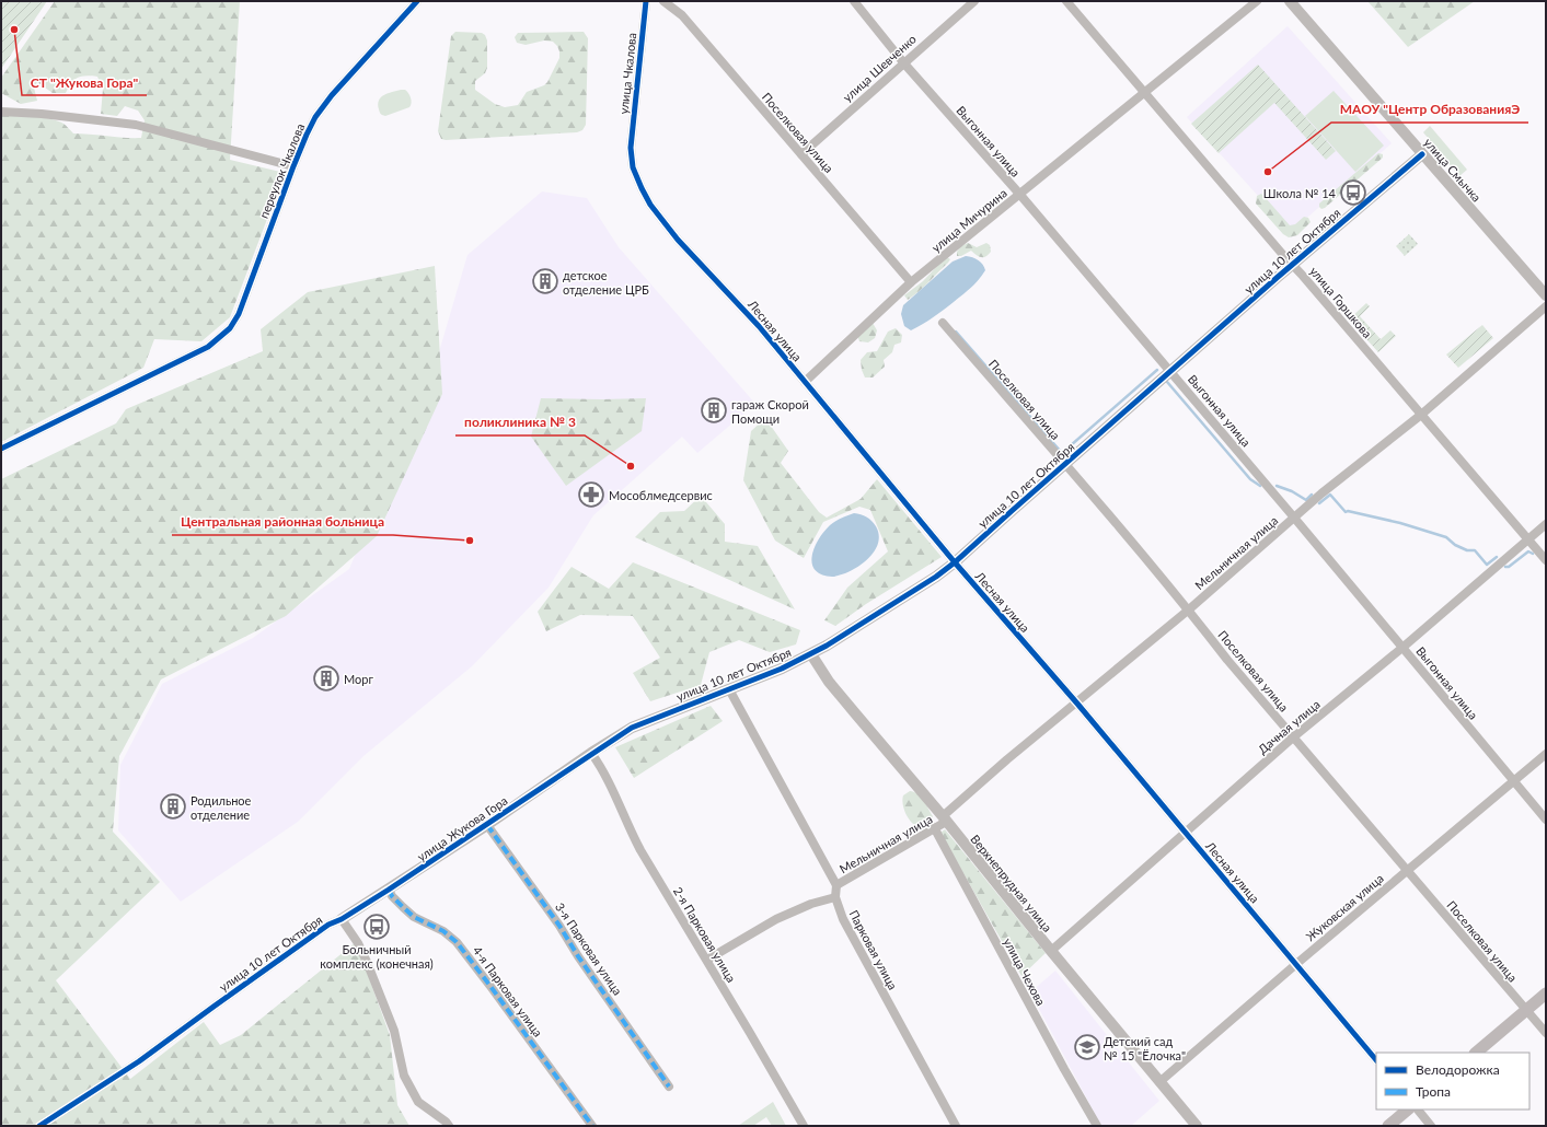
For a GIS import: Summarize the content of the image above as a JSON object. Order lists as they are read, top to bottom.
{
  "streets": {
    "street": [
      "улица Шевченко",
      "улица Чкалова",
      "Поселковая улица",
      "Выгонная улица",
      "улица Смычка",
      "переулок Чкалова",
      "улица Мичурина",
      "улица 10 лет Октября",
      "улица Горшкова",
      "Лесная улица",
      "Мельничная улица",
      "Дачная улица",
      "улица Жукова Гора",
      "Верхнепрудная улица",
      "Жуковская улица",
      "2-я Парковая улица",
      "3-я Парковая улица",
      "Парковая улица",
      "улица Чехова",
      "4-я Парковая улица"
    ]
  },
  "crossings": [
    ["улица Шевченко", "Поселковая улица"],
    ["улица Шевченко", "Выгонная улица"],
    ["улица Чкалова", "Лесная улица"],
    ["Поселковая улица", "улица Мичурина"],
    ["Поселковая улица", "улица 10 лет Октября"],
    ["Поселковая улица", "Мельничная улица"],
    ["Поселковая улица", "Дачная улица"],
    ["Поселковая улица", "Жуковская улица"],
    ["Выгонная улица", "улица Мичурина"],
    ["Выгонная улица", "улица 10 лет Октября"],
    ["Выгонная улица", "Мельничная улица"],
    ["Выгонная улица", "Дачная улица"],
    ["Выгонная улица", "Жуковская улица"],
    ["улица Смычка", "улица 10 лет Октября"],
    ["улица Мичурина", "улица Горшкова"],
    ["улица Мичурина", "Лесная улица"],
    ["улица 10 лет Октября", "улица Горшкова"],
    ["улица 10 лет Октября", "Лесная улица"],
    ["улица 10 лет Октября", "улица Жукова Гора"],
    ["улица 10 лет Октября", "Верхнепрудная улица"],
    ["улица 10 лет Октября", "2-я Парковая улица"],
    ["улица Горшкова", "Мельничная улица"],
    ["улица Горшкова", "Дачная улица"],
    ["Лесная улица", "Мельничная улица"],
    ["Лесная улица", "Дачная улица"],
    ["Лесная улица", "Жуковская улица"],
    ["Мельничная улица", "Верхнепрудная улица"],
    ["Мельничная улица", "Парковая улица"],
    ["Мельничная улица", "улица Чехова"],
    ["Дачная улица", "Верхнепрудная улица"],
    ["улица Жукова Гора", "2-я Парковая улица"],
    ["улица Жукова Гора", "3-я Парковая улица"],
    ["улица Жукова Гора", "4-я Парковая улица"],
    ["Верхнепрудная улица", "Жуковская улица"]
  ],
  "places": {
    "other": [
      "СТ \"Жукова Гора\"",
      "МАОУ \"Центр ОбразованияЭ",
      "поликлиника № 3",
      "Центральная районная больница"
    ],
    "bus stop": ["Школа № 14", "Больничный комплекс (конечная)"],
    "building": [
      "детское отделение ЦРБ",
      "гараж Скорой Помощи",
      "Морг",
      "Родильное отделение"
    ],
    "pharmacy": ["Мособлмедсервис"],
    "school or university": ["Детский сад № 15 \"Ёлочка\""]
  },
  "legend": ["Велодорожка", "Тропа"]
}
